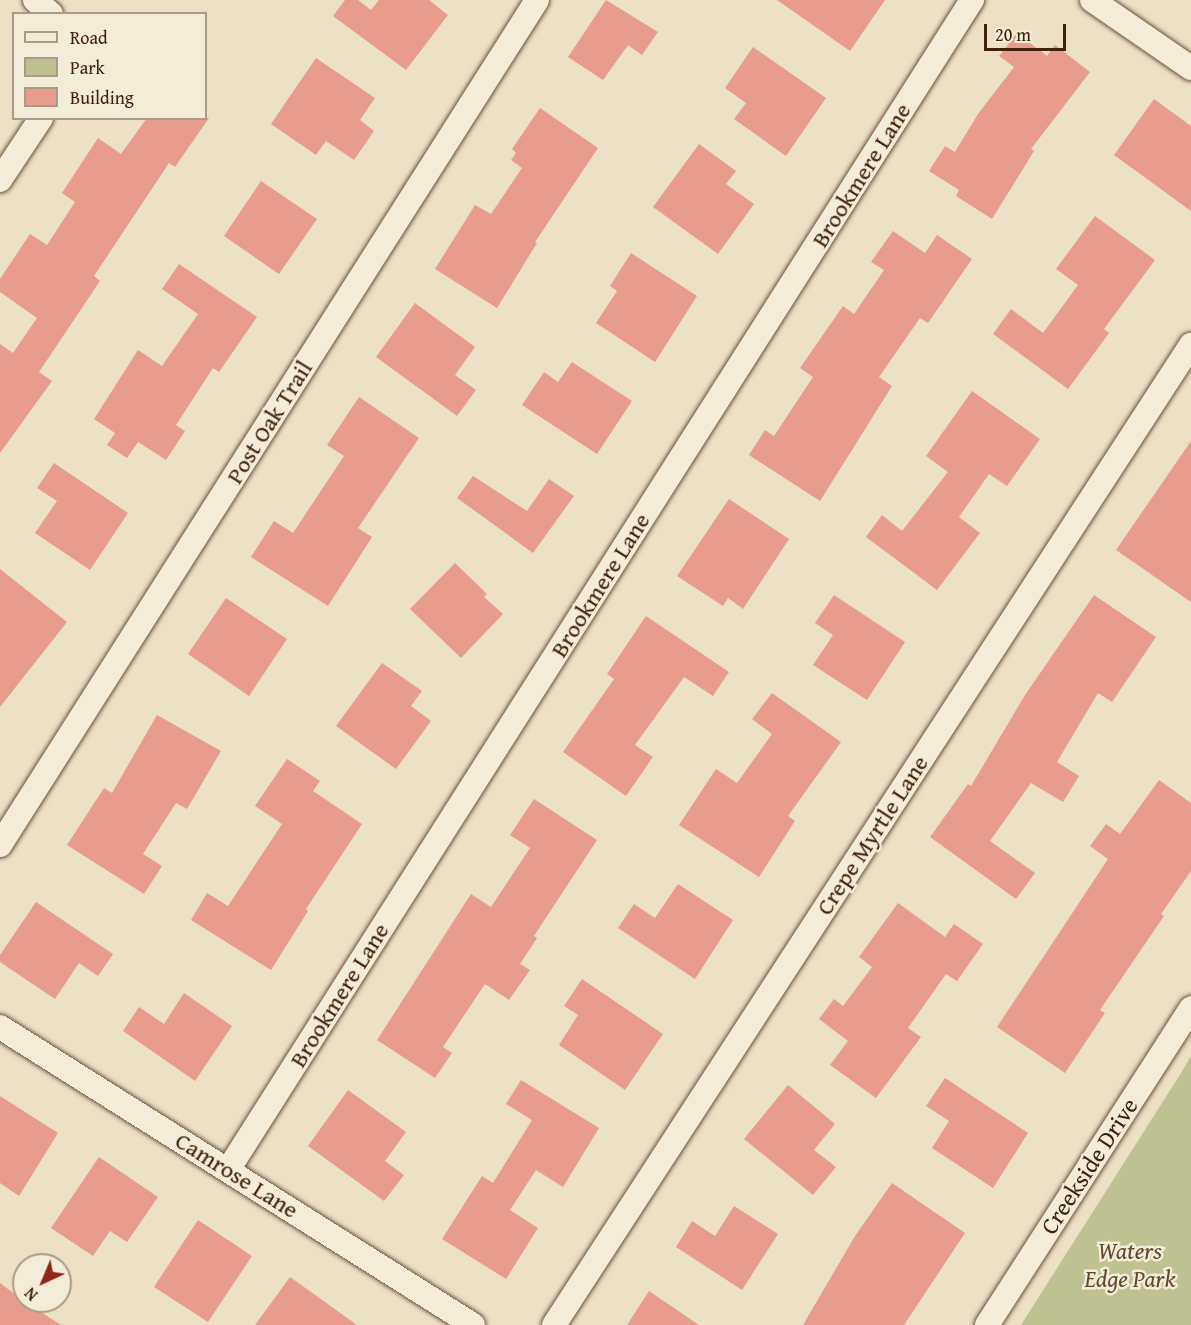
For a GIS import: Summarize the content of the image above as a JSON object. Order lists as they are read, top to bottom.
{
  "streets": {
    "street": [
      "Brookmere Lane",
      "Post Oak Trail",
      "Crepe Myrtle Lane",
      "Creekside Drive",
      "Camrose Lane"
    ]
  },
  "crossings": [
    ["Brookmere Lane", "Camrose Lane"]
  ],
  "parks": ["Waters Edge Park"],
  "legend": ["Road", "Park", "Building"],
  "scale_bar": "20 m",
  "north": "bottom left"
}
